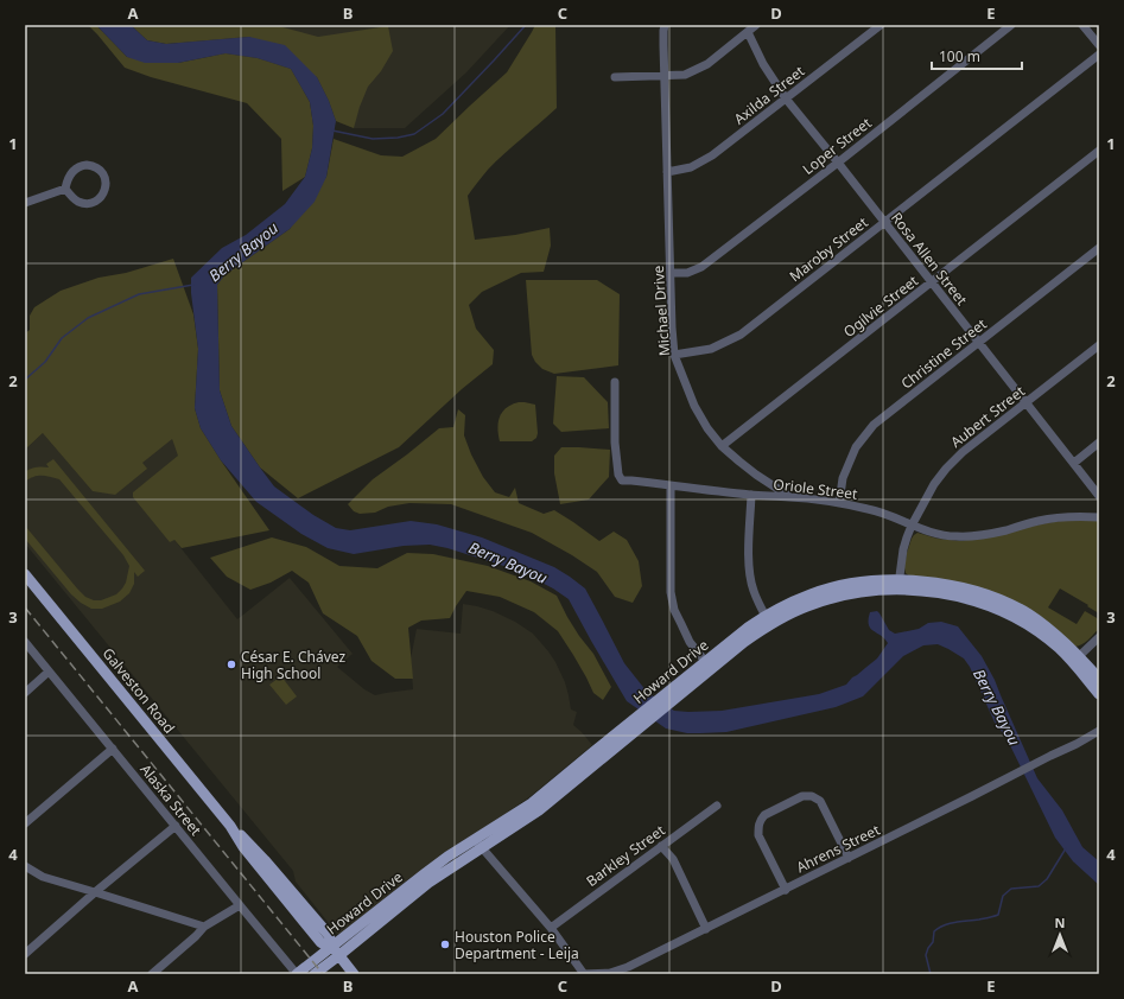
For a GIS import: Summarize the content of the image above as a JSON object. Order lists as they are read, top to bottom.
{
  "streets": {
    "main road": ["Howard Drive", "Galveston Road"],
    "street": [
      "Axilda Street",
      "Loper Street",
      "Maroby Street",
      "Rosa Allen Street",
      "Ogilvie Street",
      "Michael Drive",
      "Christine Street",
      "Aubert Street",
      "Oriole Street",
      "Alaska Street",
      "Ahrens Street",
      "Barkley Street"
    ]
  },
  "crossings": [
    ["Axilda Street", "Rosa Allen Street"],
    ["Axilda Street", "Michael Drive"],
    ["Loper Street", "Rosa Allen Street"],
    ["Loper Street", "Michael Drive"],
    ["Maroby Street", "Rosa Allen Street"],
    ["Maroby Street", "Michael Drive"],
    ["Rosa Allen Street", "Ogilvie Street"],
    ["Rosa Allen Street", "Christine Street"],
    ["Rosa Allen Street", "Aubert Street"],
    ["Ogilvie Street", "Michael Drive"],
    ["Michael Drive", "Oriole Street"],
    ["Christine Street", "Oriole Street"],
    ["Aubert Street", "Oriole Street"],
    ["Aubert Street", "Howard Drive"],
    ["Howard Drive", "Galveston Road"],
    ["Howard Drive", "Alaska Street"]
  ],
  "water": ["Berry Bayou"],
  "places": ["César E. Chávez High School", "Houston Police Department - Leija"],
  "scale_bar": "100 m",
  "north": "top",
  "grid": {
    "columns": [
      "A",
      "B",
      "C",
      "D",
      "E"
    ],
    "rows": [
      "1",
      "2",
      "3",
      "4"
    ]
  }
}
